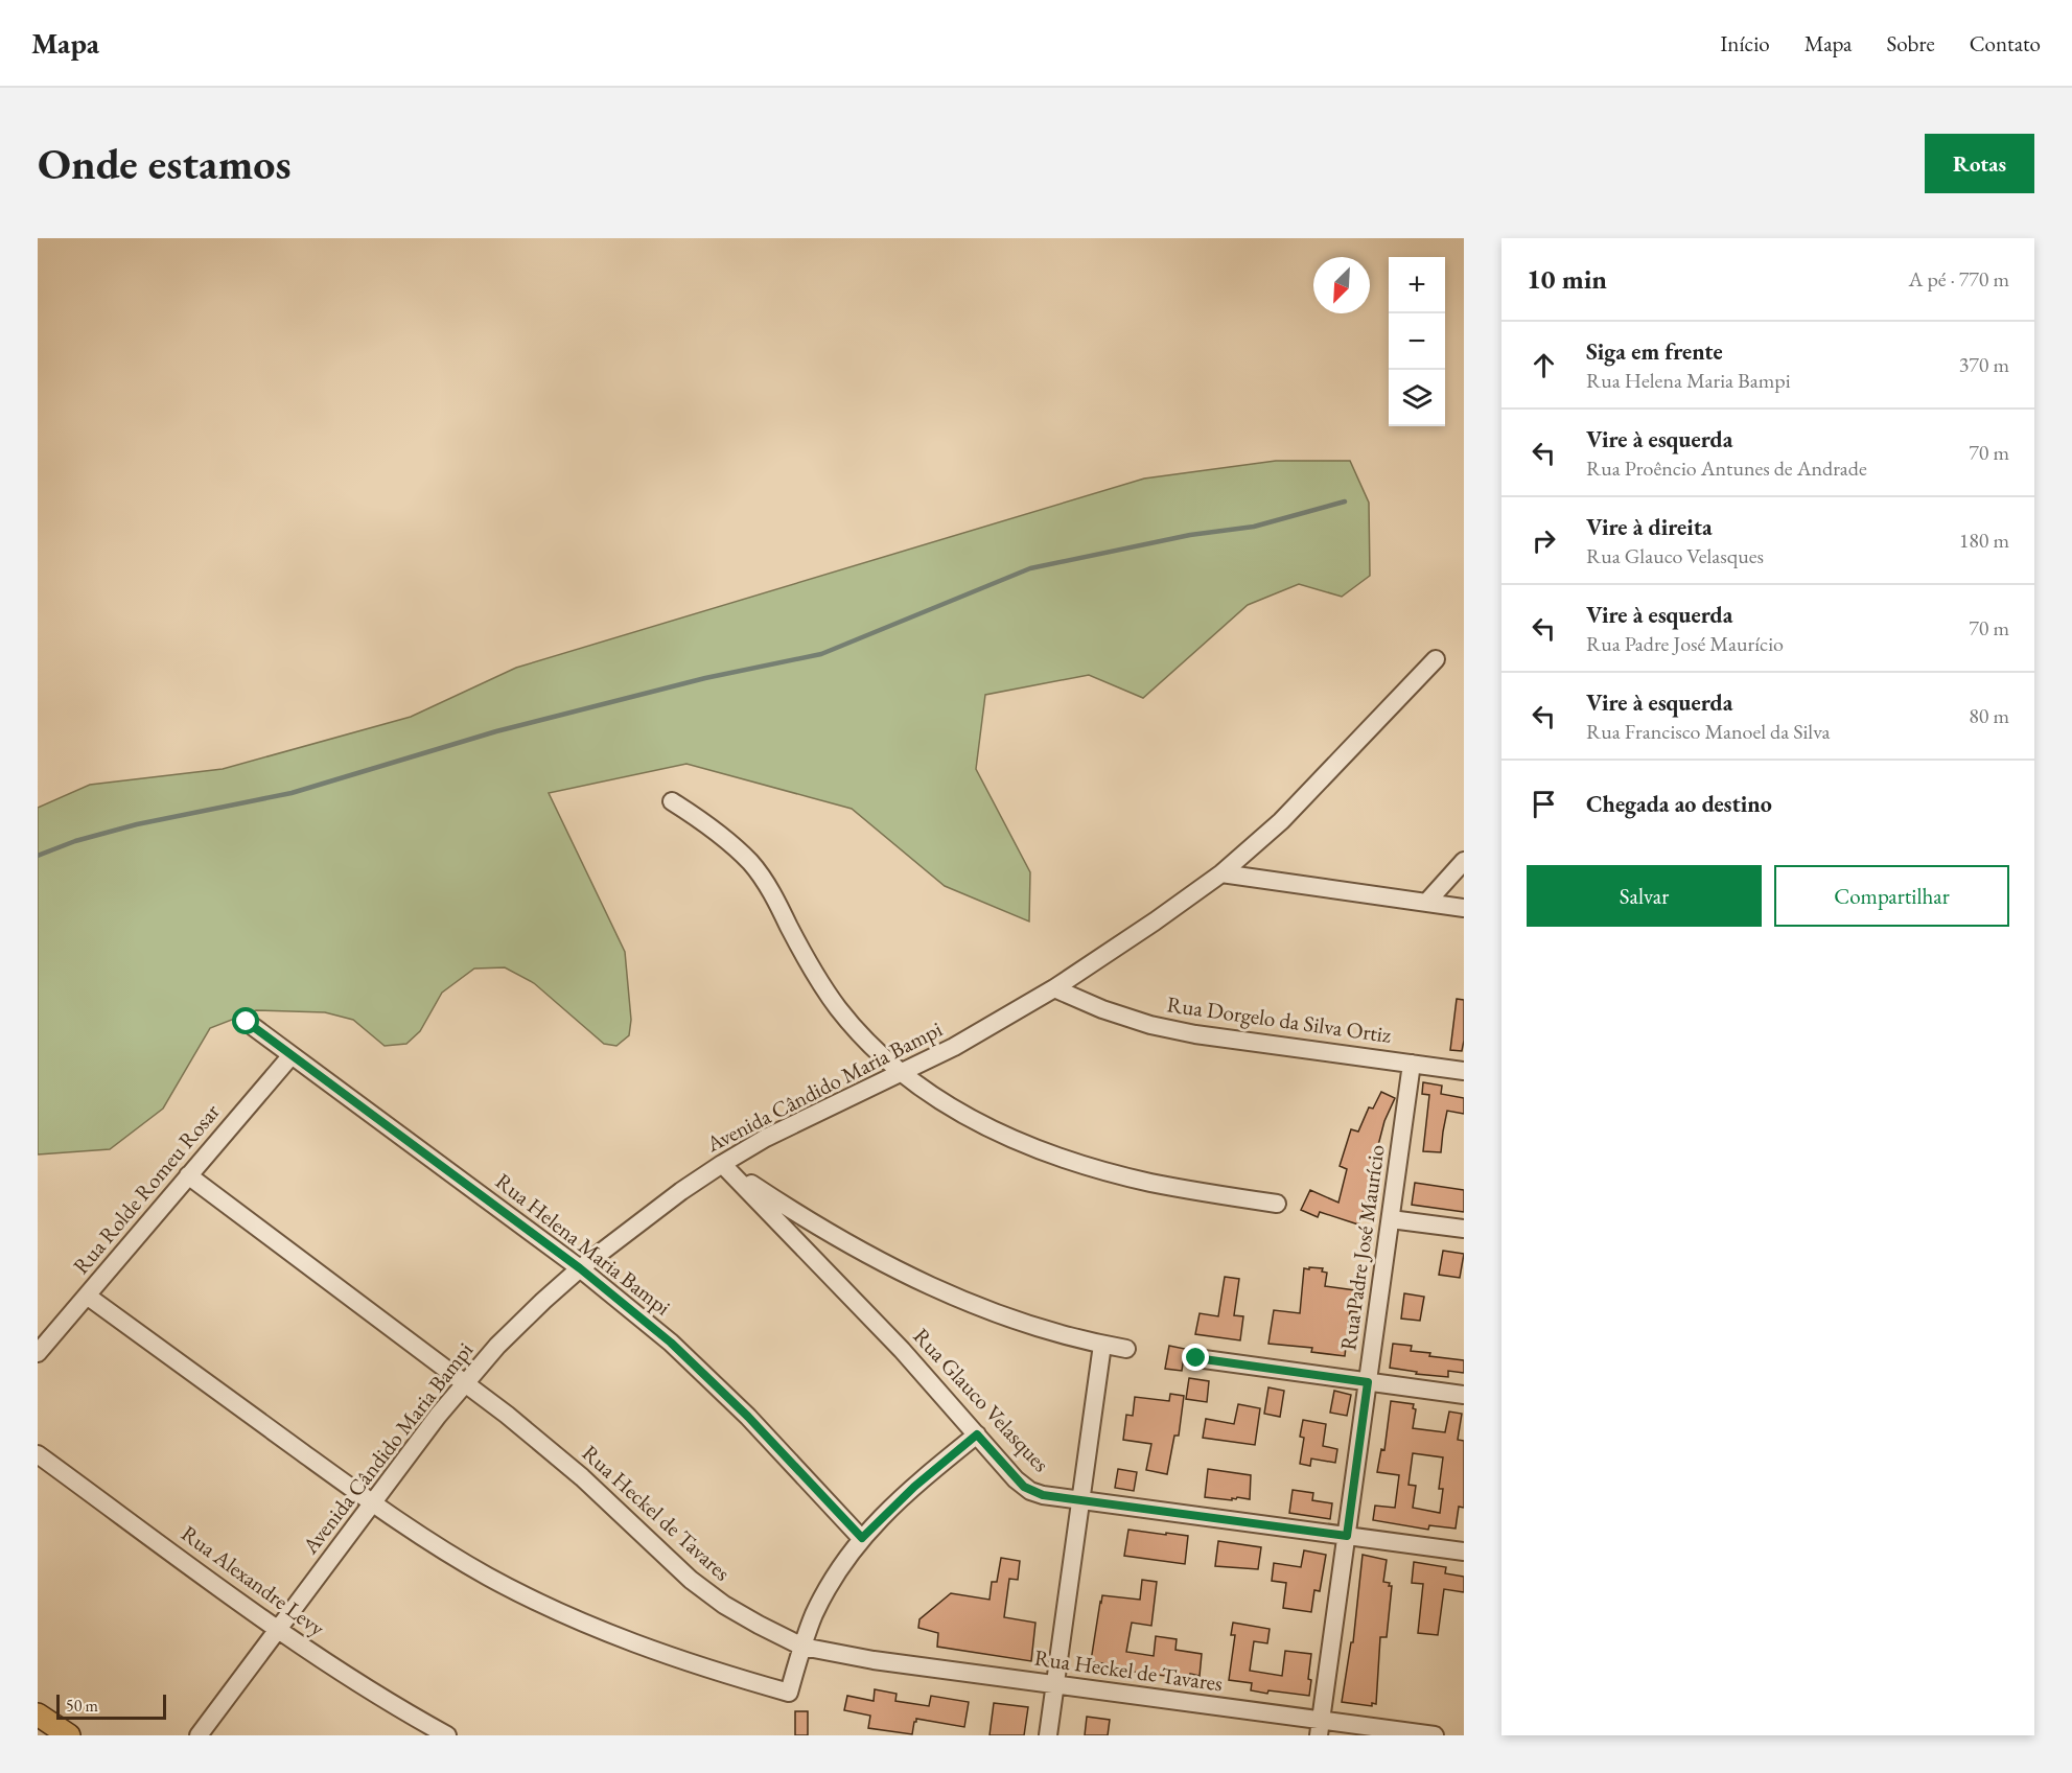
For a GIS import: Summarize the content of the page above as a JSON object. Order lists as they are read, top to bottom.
{
  "streets": {
    "street": [
      "Rua Dorgelo da Silva Ortiz",
      "Avenida Cândido Maria Bampi",
      "Rua Rolde Romeu Rosar",
      "Rua Helena Maria Bampi",
      "Rua Padre José Maurício",
      "Rua Glauco Velasques",
      "Rua Heckel de Tavares",
      "Rua Alexandre Levy"
    ]
  },
  "crossings": [
    ["Rua Dorgelo da Silva Ortiz", "Avenida Cândido Maria Bampi"],
    ["Rua Dorgelo da Silva Ortiz", "Rua Padre José Maurício"],
    ["Avenida Cândido Maria Bampi", "Rua Helena Maria Bampi"],
    ["Avenida Cândido Maria Bampi", "Rua Glauco Velasques"],
    ["Avenida Cândido Maria Bampi", "Rua Heckel de Tavares"],
    ["Avenida Cândido Maria Bampi", "Rua Alexandre Levy"],
    ["Rua Rolde Romeu Rosar", "Rua Helena Maria Bampi"],
    ["Rua Rolde Romeu Rosar", "Rua Heckel de Tavares"],
    ["Rua Padre José Maurício", "Rua Glauco Velasques"],
    ["Rua Padre José Maurício", "Rua Heckel de Tavares"]
  ],
  "scale_bar": "50 m",
  "north": "bottom left",
  "page": {
    "header": "Mapa",
    "nav": [
      "Início",
      "Mapa",
      "Sobre",
      "Contato"
    ],
    "buttons": [
      "Rotas",
      ["Salvar", "Compartilhar"]
    ],
    "title": "Onde estamos",
    "heading": ["10 min", "A pé · 770 m"],
    "map_buttons": ["+", "−"],
    "list": [
      ["Siga em frente", "Rua Helena Maria Bampi", "370 m"],
      ["Vire à esquerda", "Rua Proêncio Antunes de Andrade", "70 m"],
      ["Vire à direita", "Rua Glauco Velasques", "180 m"],
      ["Vire à esquerda", "Rua Padre José Maurício", "70 m"],
      ["Vire à esquerda", "Rua Francisco Manoel da Silva", "80 m"],
      "Chegada ao destino"
    ],
    "scale": "50 m"
  }
}
